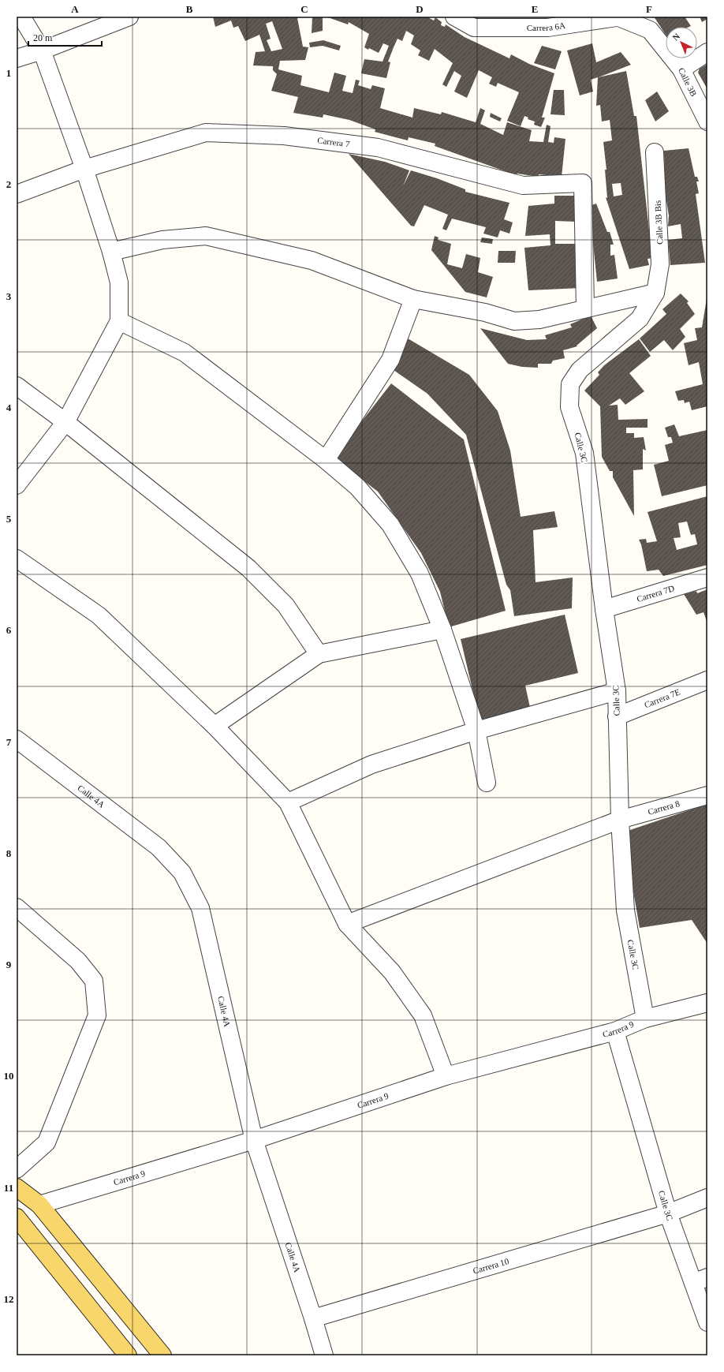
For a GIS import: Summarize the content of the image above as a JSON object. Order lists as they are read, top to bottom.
{
  "streets": {
    "street": [
      "Carrera 6A",
      "Calle 3B",
      "Carrera 7",
      "Calle 3B Bis",
      "Calle 3C",
      "Carrera 7D",
      "Carrera 7E",
      "Calle 4A",
      "Carrera 8",
      "Carrera 9",
      "Carrera 10"
    ]
  },
  "crossings": [
    ["Carrera 6A", "Calle 3B"],
    ["Calle 3B Bis", "Calle 3C"],
    ["Calle 3C", "Carrera 7D"],
    ["Calle 3C", "Carrera 7E"],
    ["Calle 3C", "Carrera 8"],
    ["Calle 3C", "Carrera 9"],
    ["Calle 3C", "Carrera 10"],
    ["Calle 4A", "Carrera 9"],
    ["Calle 4A", "Carrera 10"]
  ],
  "scale_bar": "20 m",
  "north": "top left",
  "grid": {
    "columns": [
      "A",
      "B",
      "C",
      "D",
      "E",
      "F"
    ],
    "rows": [
      "1",
      "2",
      "3",
      "4",
      "5",
      "6",
      "7",
      "8",
      "9",
      "10",
      "11",
      "12"
    ]
  }
}
